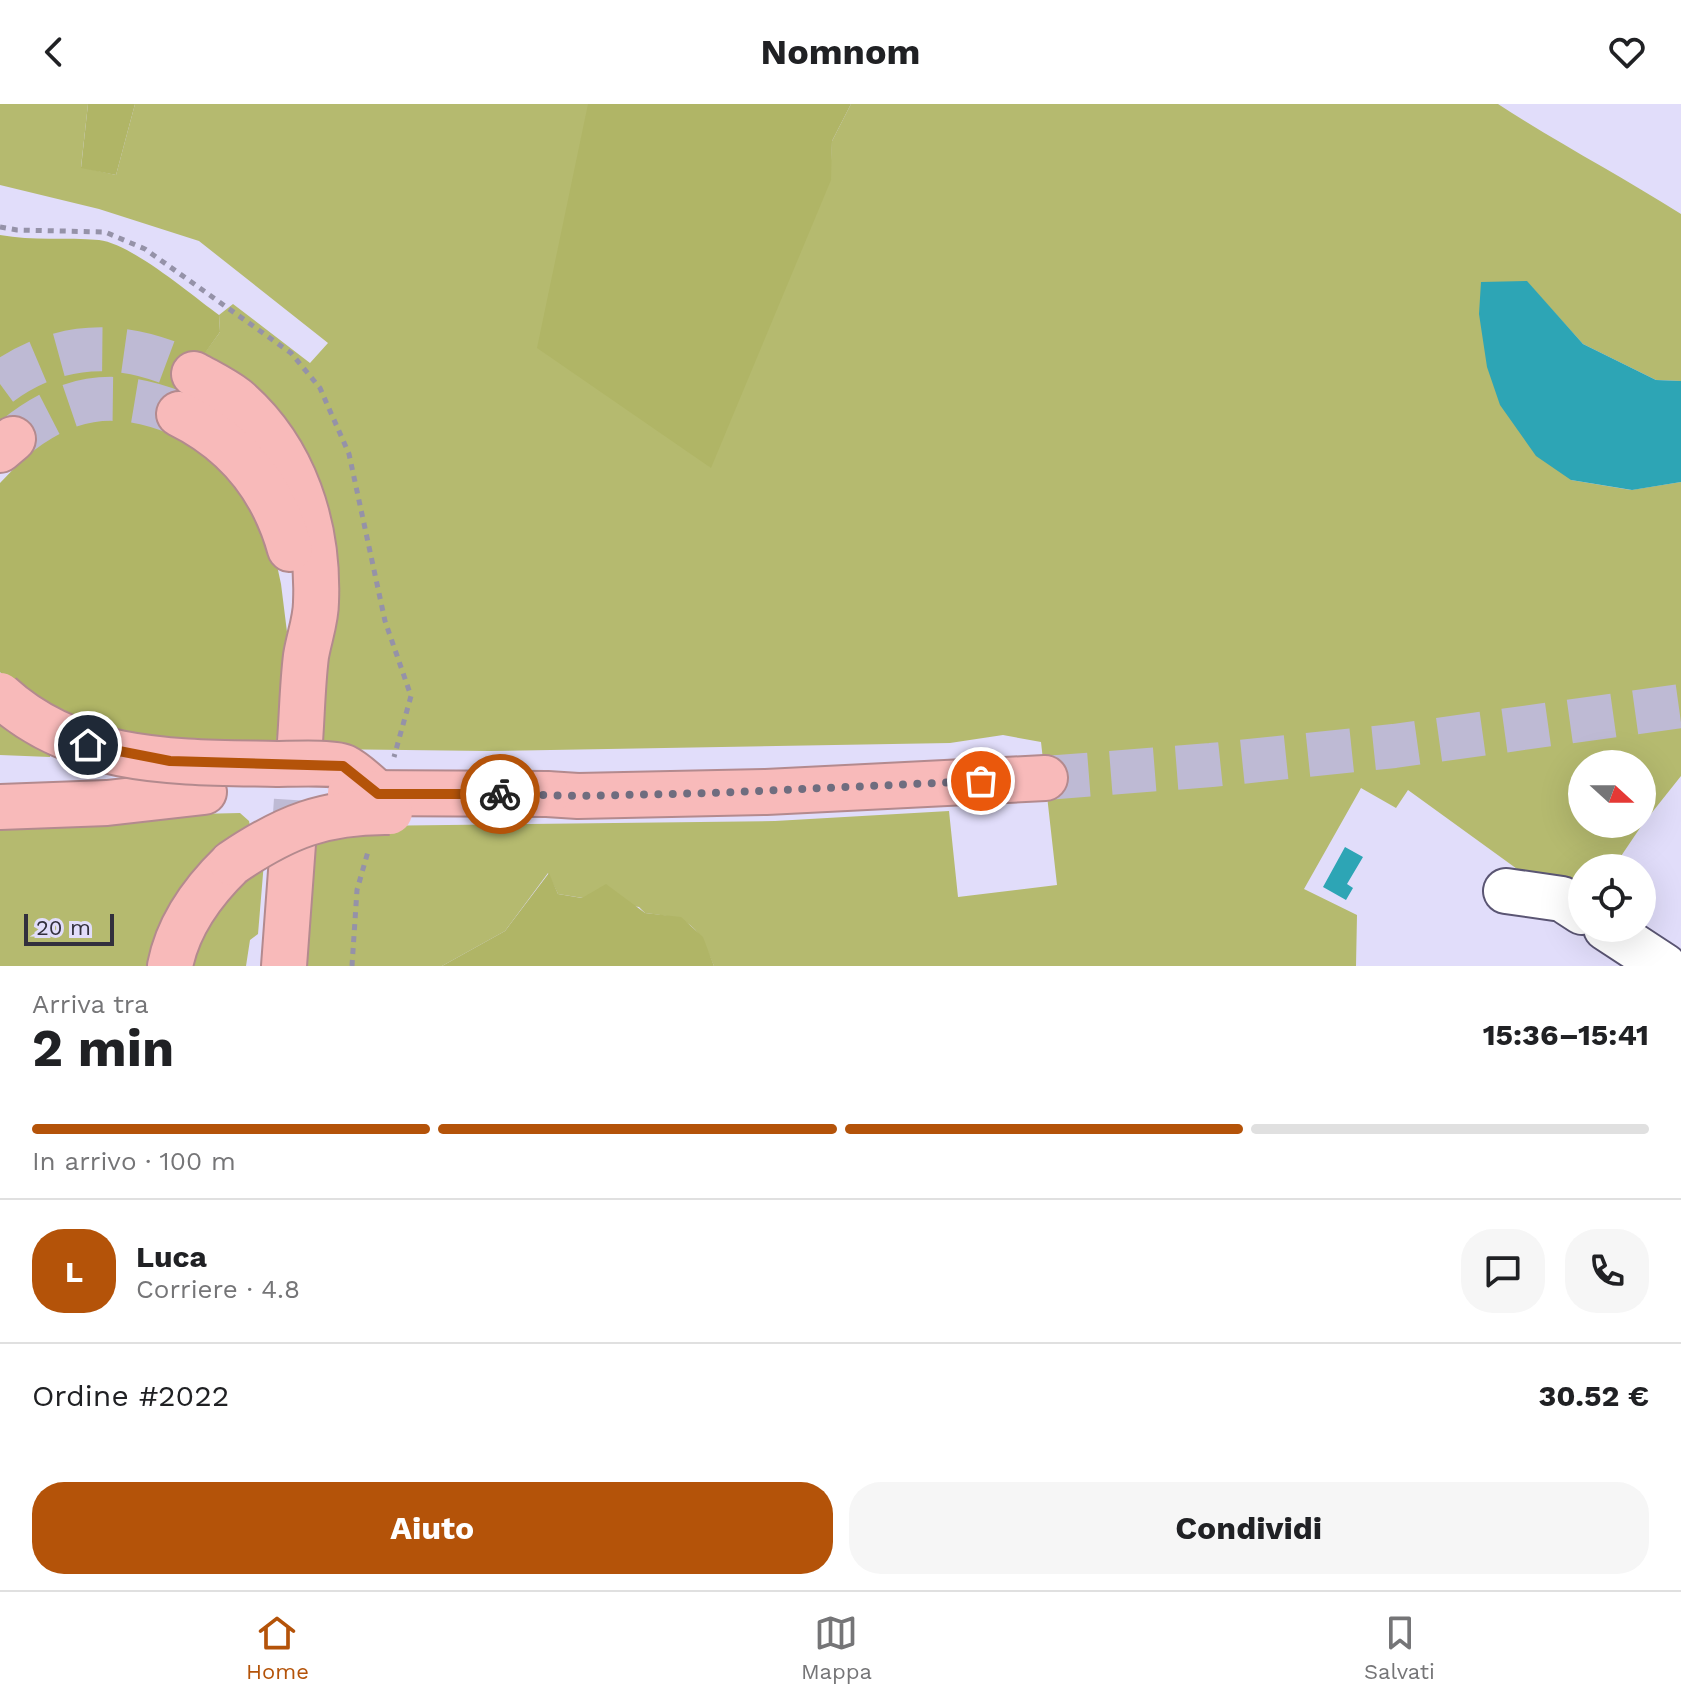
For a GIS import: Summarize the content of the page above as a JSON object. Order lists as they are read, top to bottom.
{
  "scale_bar": "20 m",
  "north": "right",
  "page": {
    "header": "Nomnom",
    "scale": "20 m",
    "heading": ["2 min", "Arriva tra", "15:36–15:41"],
    "panel": [
      "Luca",
      "Corriere · 4.8",
      "Ordine #2022",
      "30.52 €"
    ],
    "bar": "In arrivo · 100 m",
    "round": "L",
    "buttons": ["Aiuto", "Condividi"],
    "tabs": ["Home", "Mappa", "Salvati"]
  }
}
